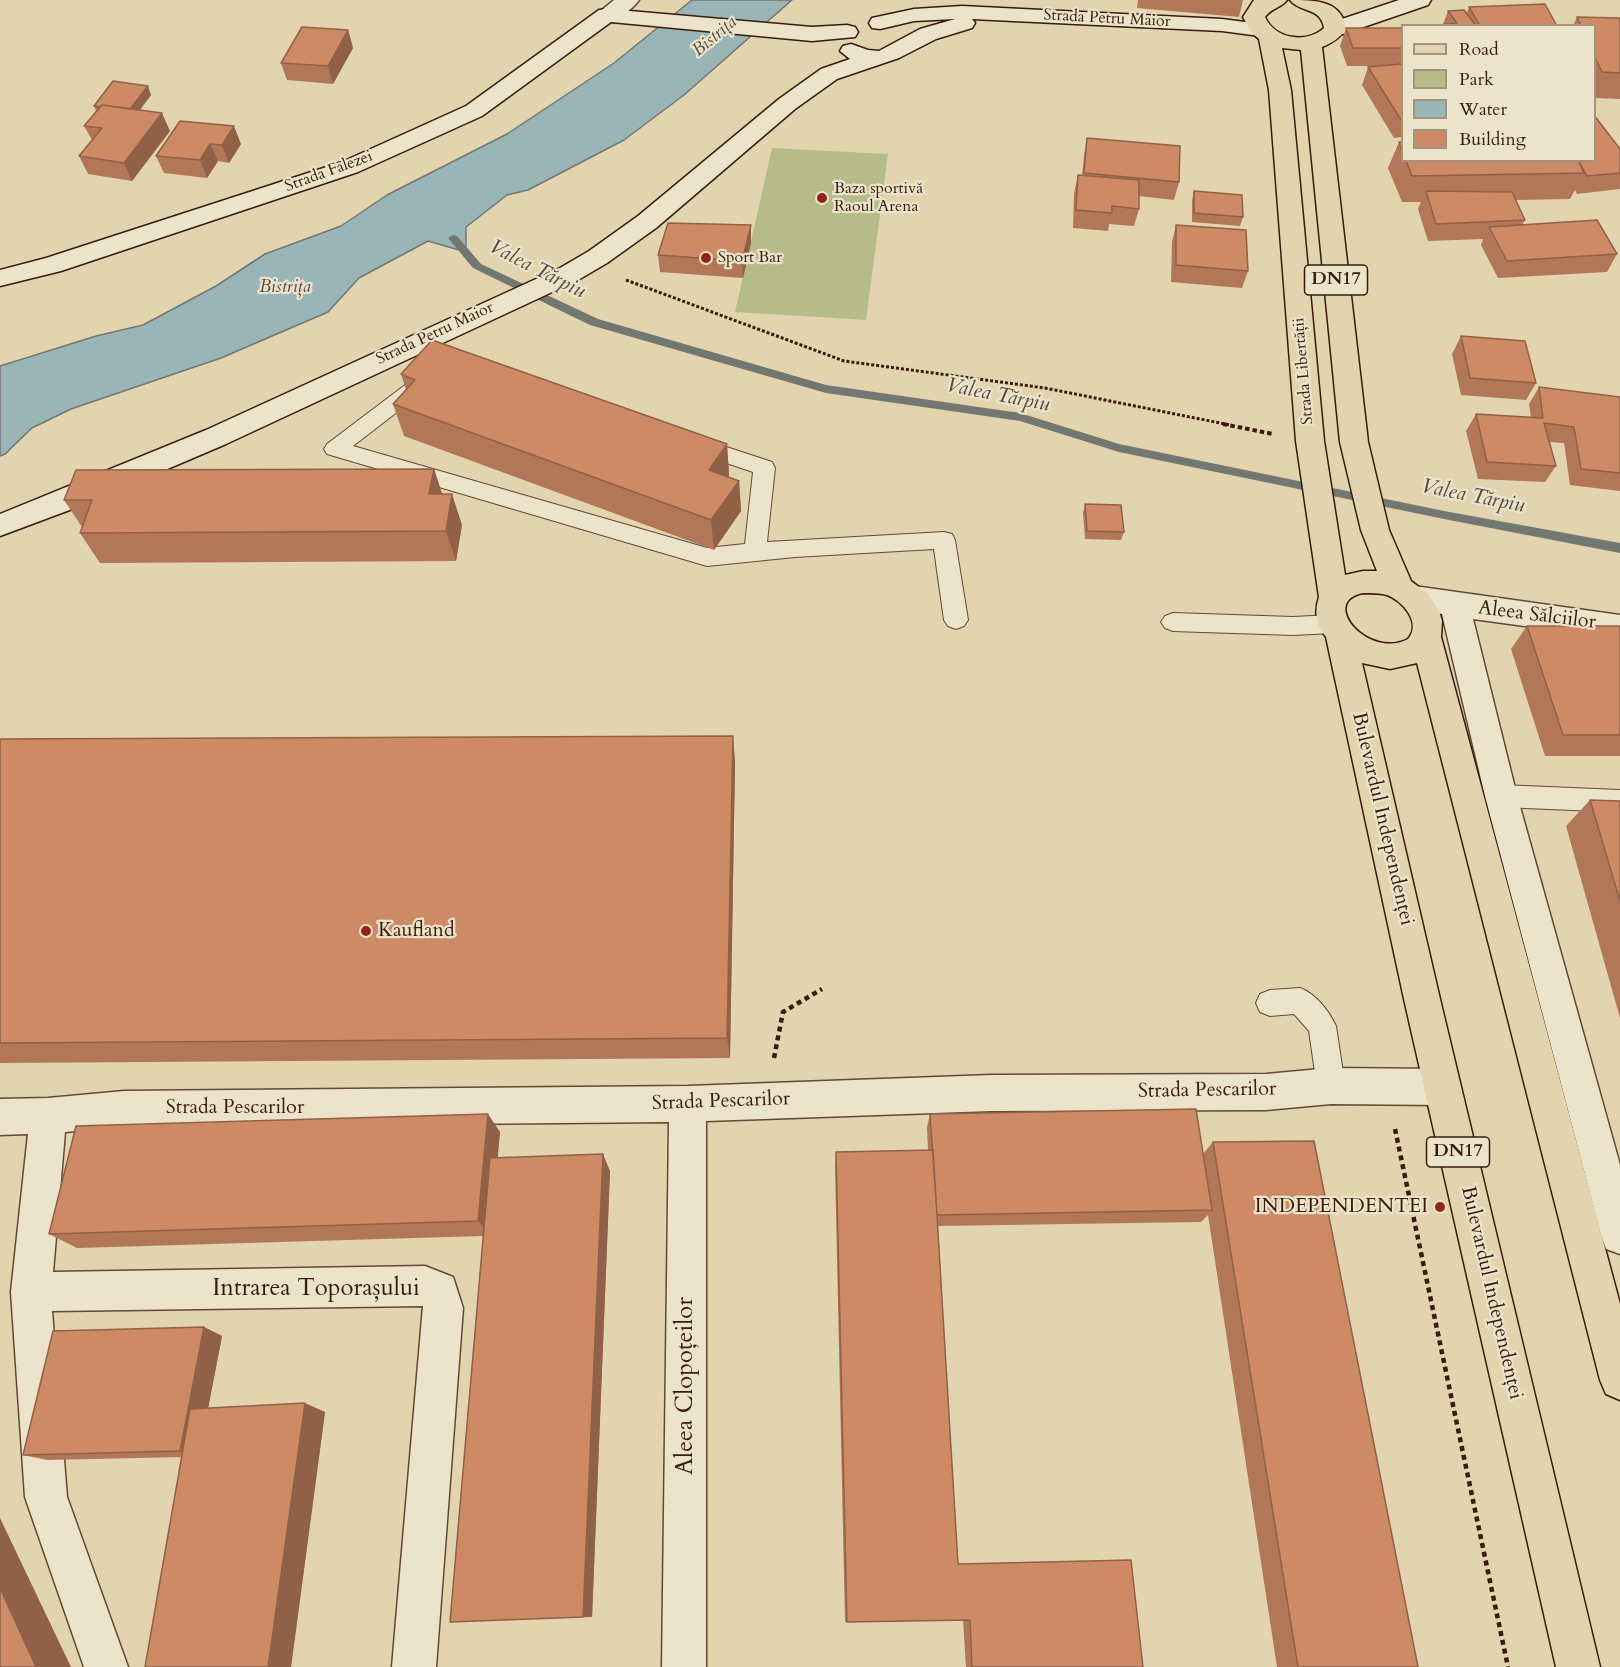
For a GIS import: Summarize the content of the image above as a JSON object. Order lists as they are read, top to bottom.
{
  "streets": {
    "main road": ["DN17", "Strada Libertății", "Bulevardul Independenței"],
    "street": [
      "Strada Petru Maior",
      "Strada Falezei",
      "Aleea Sălciilor",
      "Strada Pescarilor",
      "Intrarea Toporașului",
      "Aleea Clopoțeilor"
    ]
  },
  "crossings": [
    ["Strada Petru Maior", "Strada Libertății"],
    ["DN17", "Strada Libertății"],
    ["DN17", "Bulevardul Independenței"],
    ["Strada Libertății", "Bulevardul Independenței"],
    ["Bulevardul Independenței", "Strada Pescarilor"],
    ["Strada Pescarilor", "Aleea Clopoțeilor"]
  ],
  "water": ["Bistrița", "Valea Tărpiu"],
  "places": [
    "Baza sportivă Raoul Arena",
    "Sport Bar",
    "Kaufland",
    "INDEPENDENTEI"
  ],
  "legend": [
    "Road",
    "Park",
    "Water",
    "Building"
  ]
}
